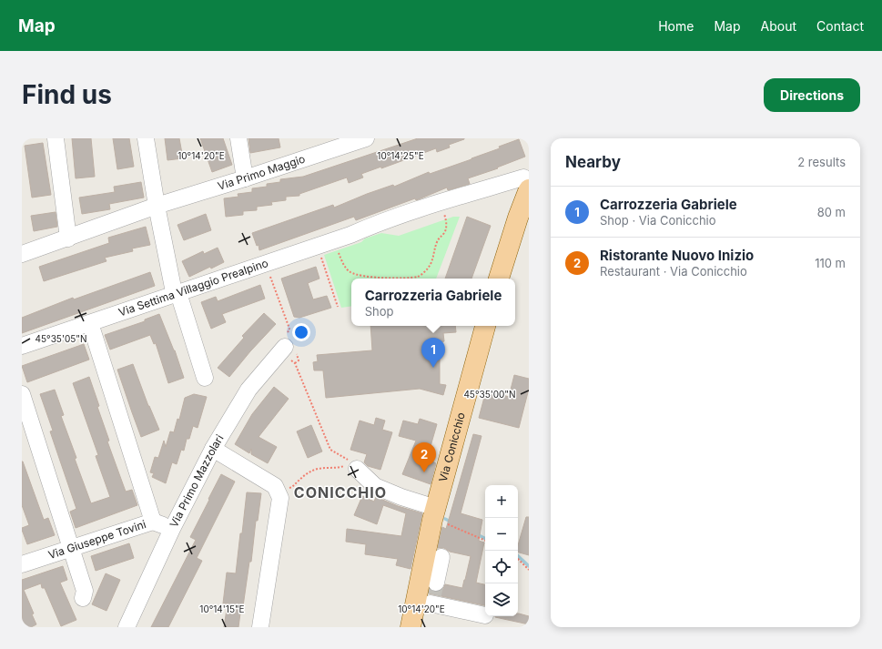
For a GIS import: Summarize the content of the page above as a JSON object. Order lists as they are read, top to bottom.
{
  "streets": {
    "main road": ["Via Conicchio"],
    "street": [
      "Via Primo Maggio",
      "Via Settima Villaggio Prealpino",
      "Via Primo Mazzolari",
      "Via Giuseppe Tovini"
    ]
  },
  "crossings": [
    ["Via Primo Mazzolari", "Via Giuseppe Tovini"]
  ],
  "districts": ["CONICCHIO"],
  "page": {
    "header": "Map",
    "nav": [
      "Home",
      "Map",
      "About",
      "Contact"
    ],
    "buttons": "Directions",
    "title": "Find us",
    "heading": ["Nearby", "2 results"],
    "list": [
      {
        "mark": "1",
        "name": "Carrozzeria Gabriele",
        "note": "Shop · Via Conicchio",
        "value": "80 m"
      },
      {
        "mark": "2",
        "name": "Ristorante Nuovo Inizio",
        "note": "Restaurant · Via Conicchio",
        "value": "110 m"
      }
    ],
    "popup": ["Carrozzeria Gabriele", "Shop"],
    "pins": ["1", "2"],
    "map_buttons": ["+", "−"]
  },
  "coordinates": [
    "10°14'25\"E",
    "10°14'20\"E",
    "45°35'05\"N",
    "45°35'00\"N",
    "10°14'15\"E"
  ]
}
